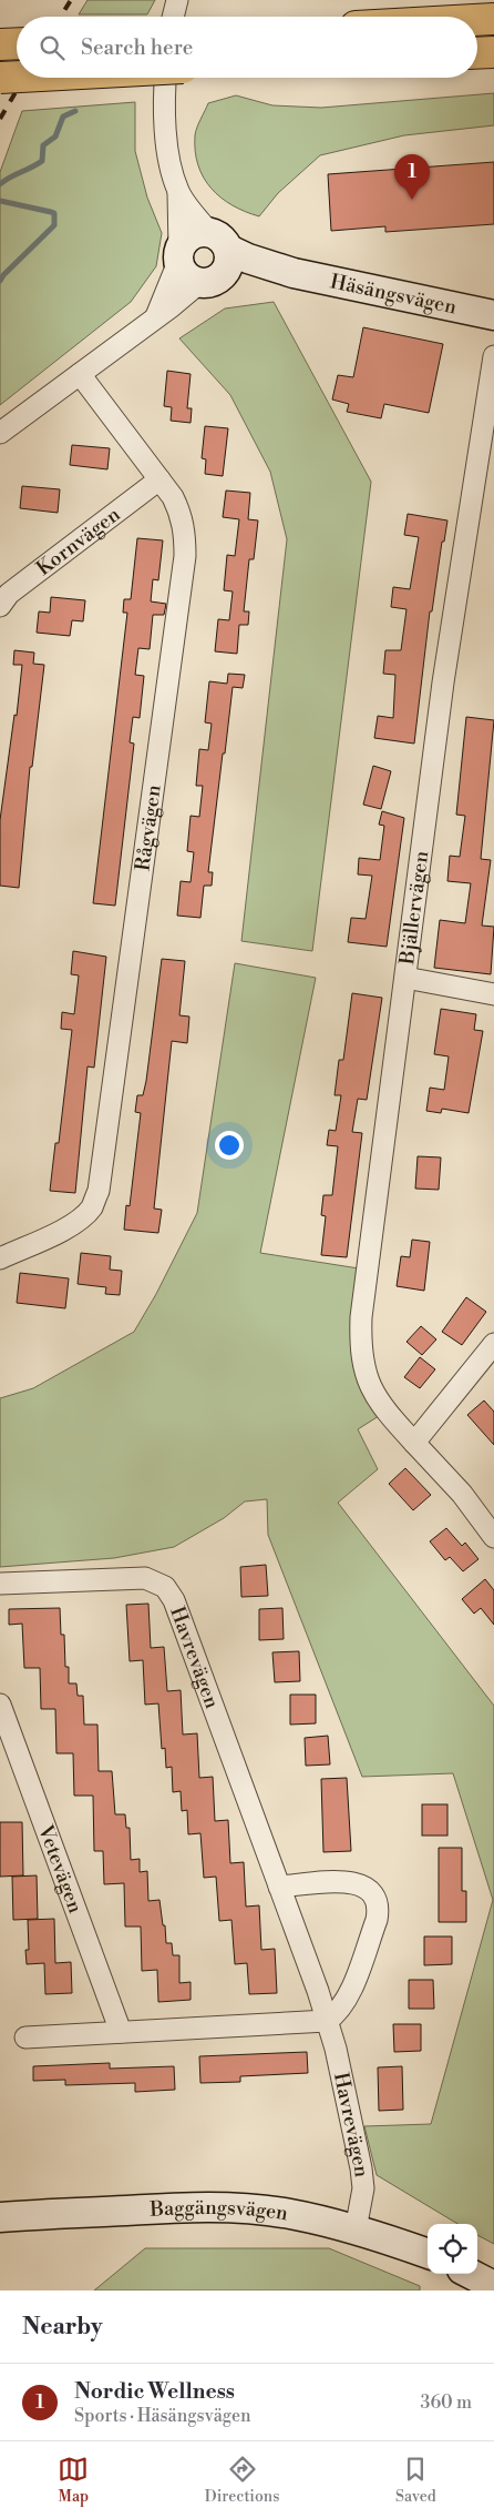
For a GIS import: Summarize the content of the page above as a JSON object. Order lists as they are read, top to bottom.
{
  "streets": {
    "street": [
      "Häsängsvägen",
      "Kornvägen",
      "Rågvägen",
      "Bjällervägen",
      "Havrevägen",
      "Vetevägen",
      "Baggängsvägen"
    ]
  },
  "crossings": [
    ["Kornvägen", "Rågvägen"],
    ["Havrevägen", "Baggängsvägen"]
  ],
  "page": {
    "search": "Search here",
    "pins": "1",
    "heading": "Nearby",
    "list": [
      {
        "mark": "1",
        "name": "Nordic Wellness",
        "note": "Sports · Häsängsvägen",
        "value": "360 m"
      }
    ],
    "nav": ["Map", "Directions", "Saved"]
  }
}
